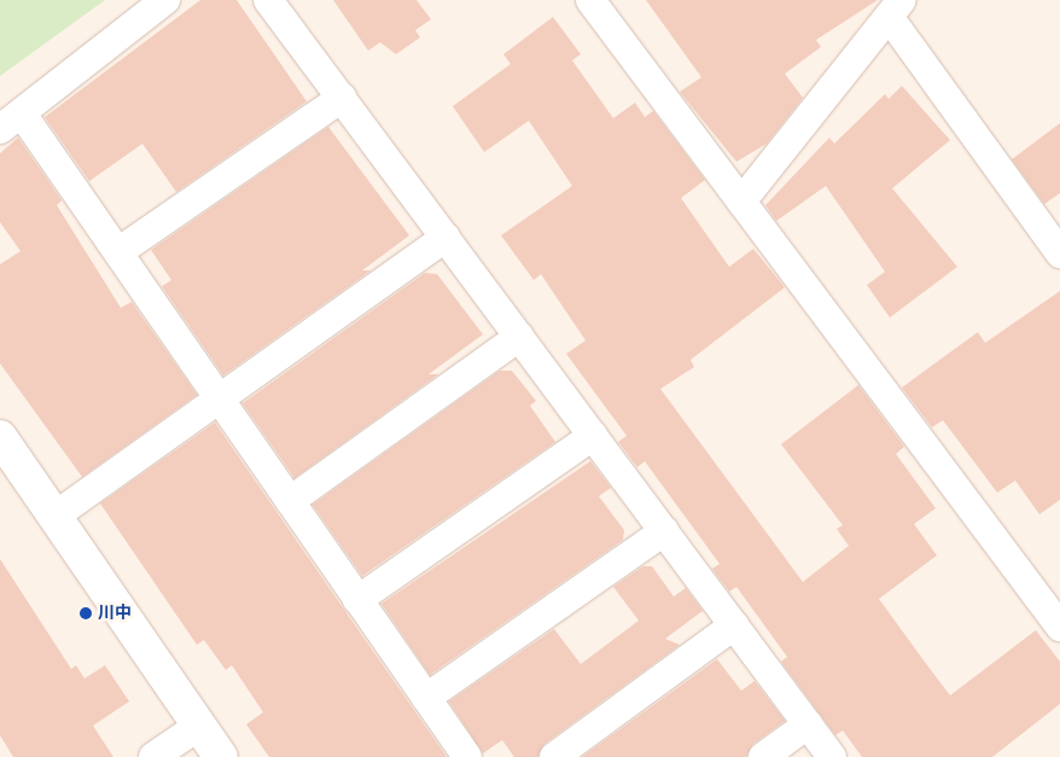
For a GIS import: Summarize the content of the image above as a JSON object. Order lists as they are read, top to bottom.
{
  "places": ["川中"]
}
